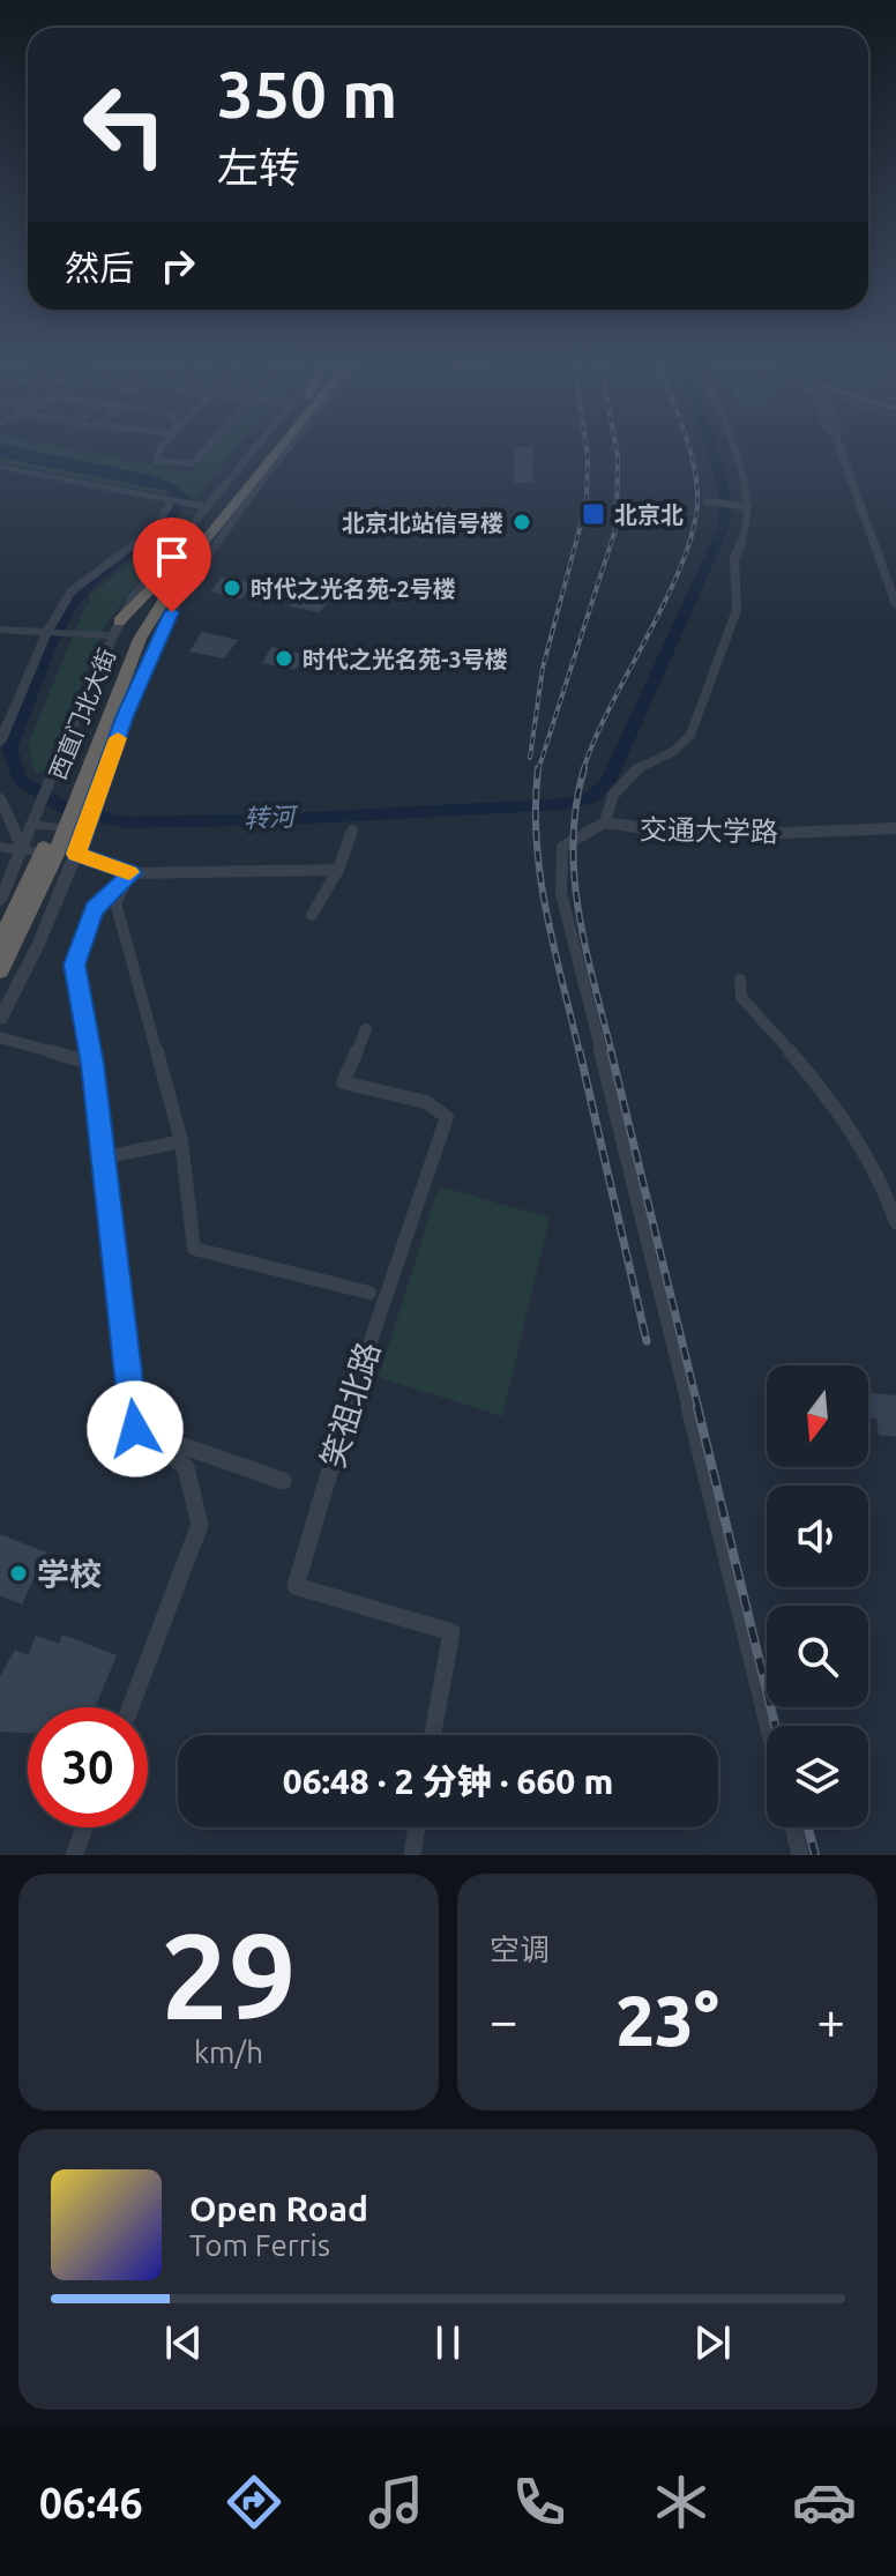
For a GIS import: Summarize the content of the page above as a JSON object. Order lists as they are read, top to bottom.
{
  "streets": {
    "highway": ["西直门北大街"],
    "street": ["交通大学路", "笑祖北路"]
  },
  "water": ["转河"],
  "places": {
    "transit": ["北京北"],
    "other": [
      "北京北站信号楼",
      "时代之光名苑-2号楼",
      "时代之光名苑-3号楼",
      "学校"
    ]
  },
  "north": "bottom",
  "page": {
    "turn": ["350 m", "左转"],
    "then": "然后",
    "limit": "30",
    "trip": "06:48 · 2 分钟 · 660 m",
    "tile": [
      ["29", "km/h"],
      "空调"
    ],
    "heat": ["−", "23°", "+"],
    "song": ["Open Road", "Tom Ferris"],
    "tabs": "06:46"
  }
}
